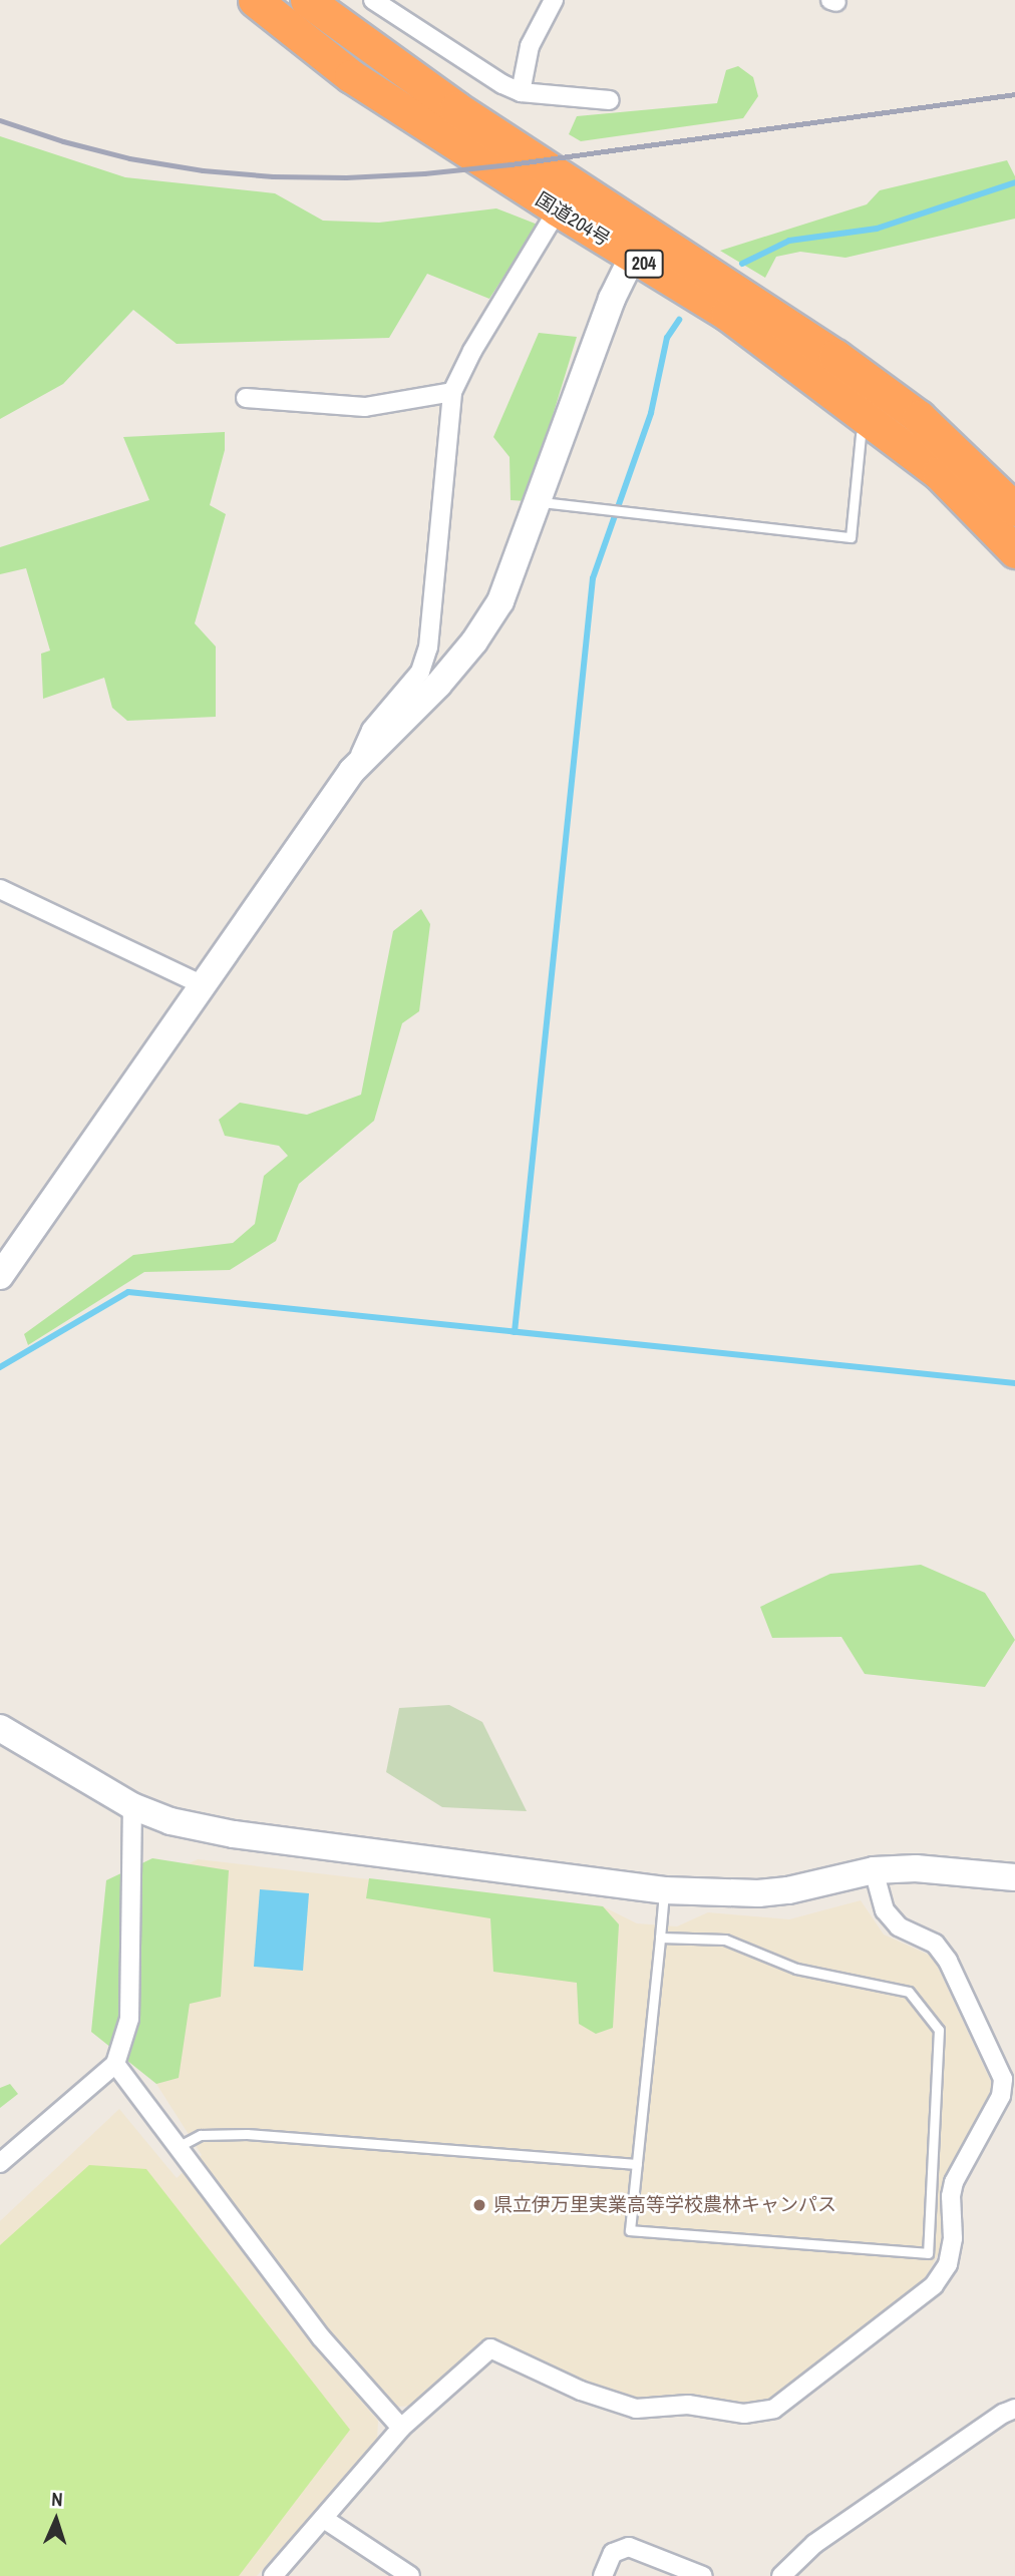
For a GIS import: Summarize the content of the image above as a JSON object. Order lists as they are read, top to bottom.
{
  "streets": {
    "highway": ["国道204号", "204"]
  },
  "places": ["県立伊万里実業高等学校農林キャンパス"],
  "north": "top"
}
